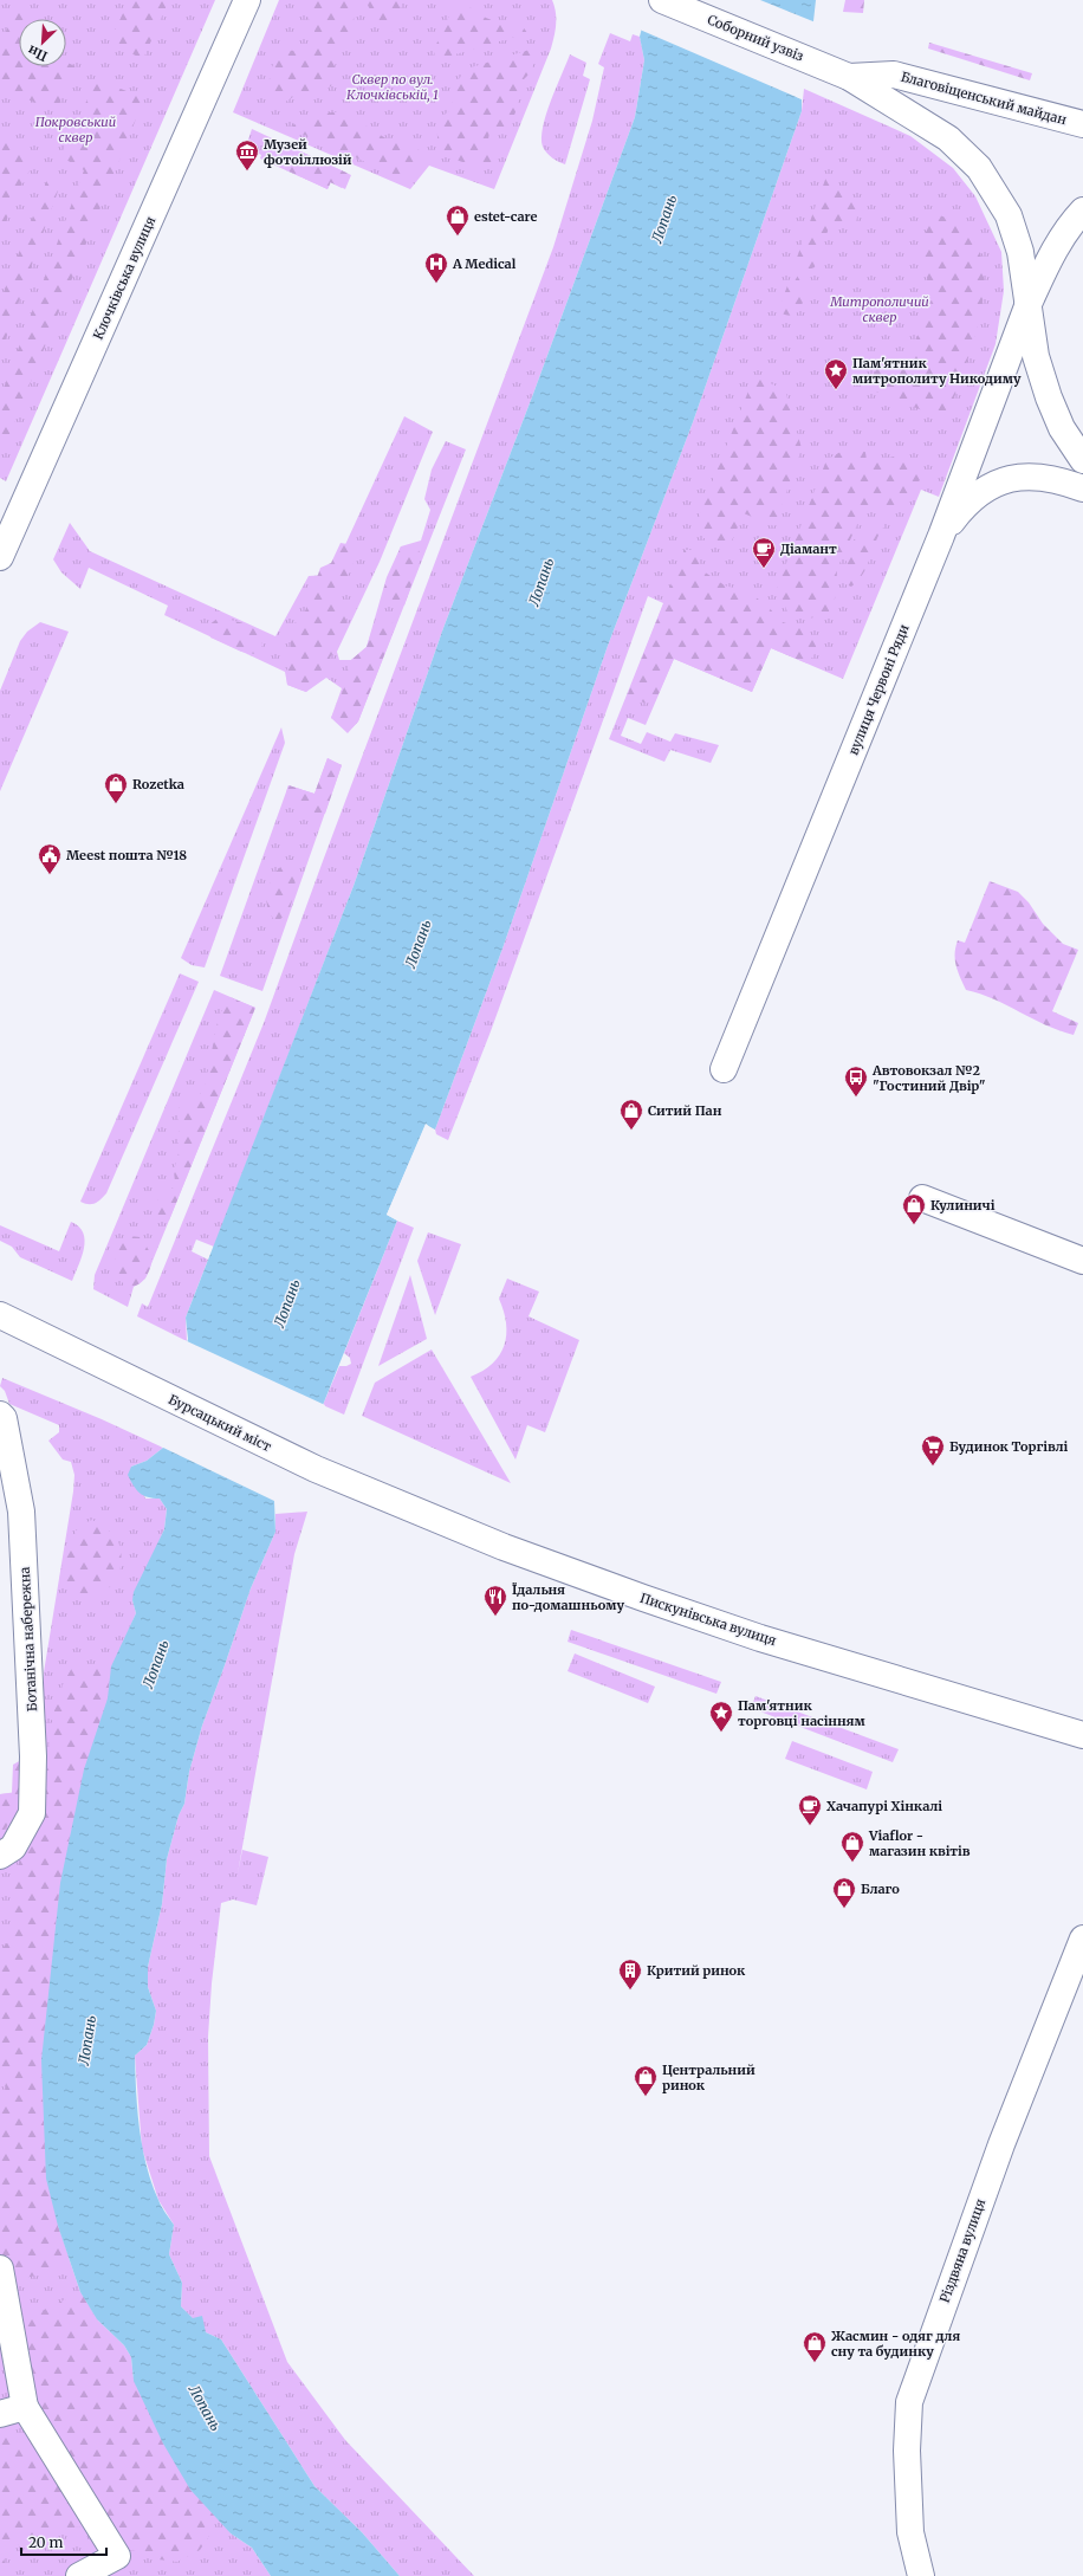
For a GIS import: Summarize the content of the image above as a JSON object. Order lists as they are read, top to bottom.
{
  "streets": {
    "street": [
      "Соборний узвіз",
      "Благовіщенський майдан",
      "Клочківська вулиця",
      "вулиця Червоні Ряди",
      "Бурсацький міст",
      "Пискунівська вулиця",
      "Ботанічна набережна",
      "Різдвяна вулиця"
    ]
  },
  "crossings": [
    ["Соборний узвіз", "Благовіщенський майдан"],
    ["Бурсацький міст", "Пискунівська вулиця"]
  ],
  "water": ["Лопань"],
  "parks": ["Сквер по вул. Клочківській, 1", "Покровський сквер", "Митрополичий сквер"],
  "places": {
    "museum": ["Музей фотоіллюзій"],
    "shop": [
      "estet-care",
      "Rozetka",
      "Ситий Пан",
      "Кулиничі",
      "Viaflor - магазин квітів",
      "Благо",
      "Центральний ринок",
      "Жасмин - одяг для сну та будинку"
    ],
    "hospital": ["A Medical"],
    "place": ["Пам'ятник митрополиту Никодиму", "Пам'ятник торговці насінням"],
    "cafe": ["Діамант", "Хачапурі Хінкалі"],
    "public building": ["Meest пошта №18"],
    "bus stop": ["Автовокзал №2 \"Гостиний Двір\""],
    "supermarket": ["Будинок Торгівлі"],
    "restaurant": ["Їдальня по-домашньому"],
    "building": ["Критий ринок"]
  },
  "scale_bar": "20 m",
  "north": "bottom left"
}
